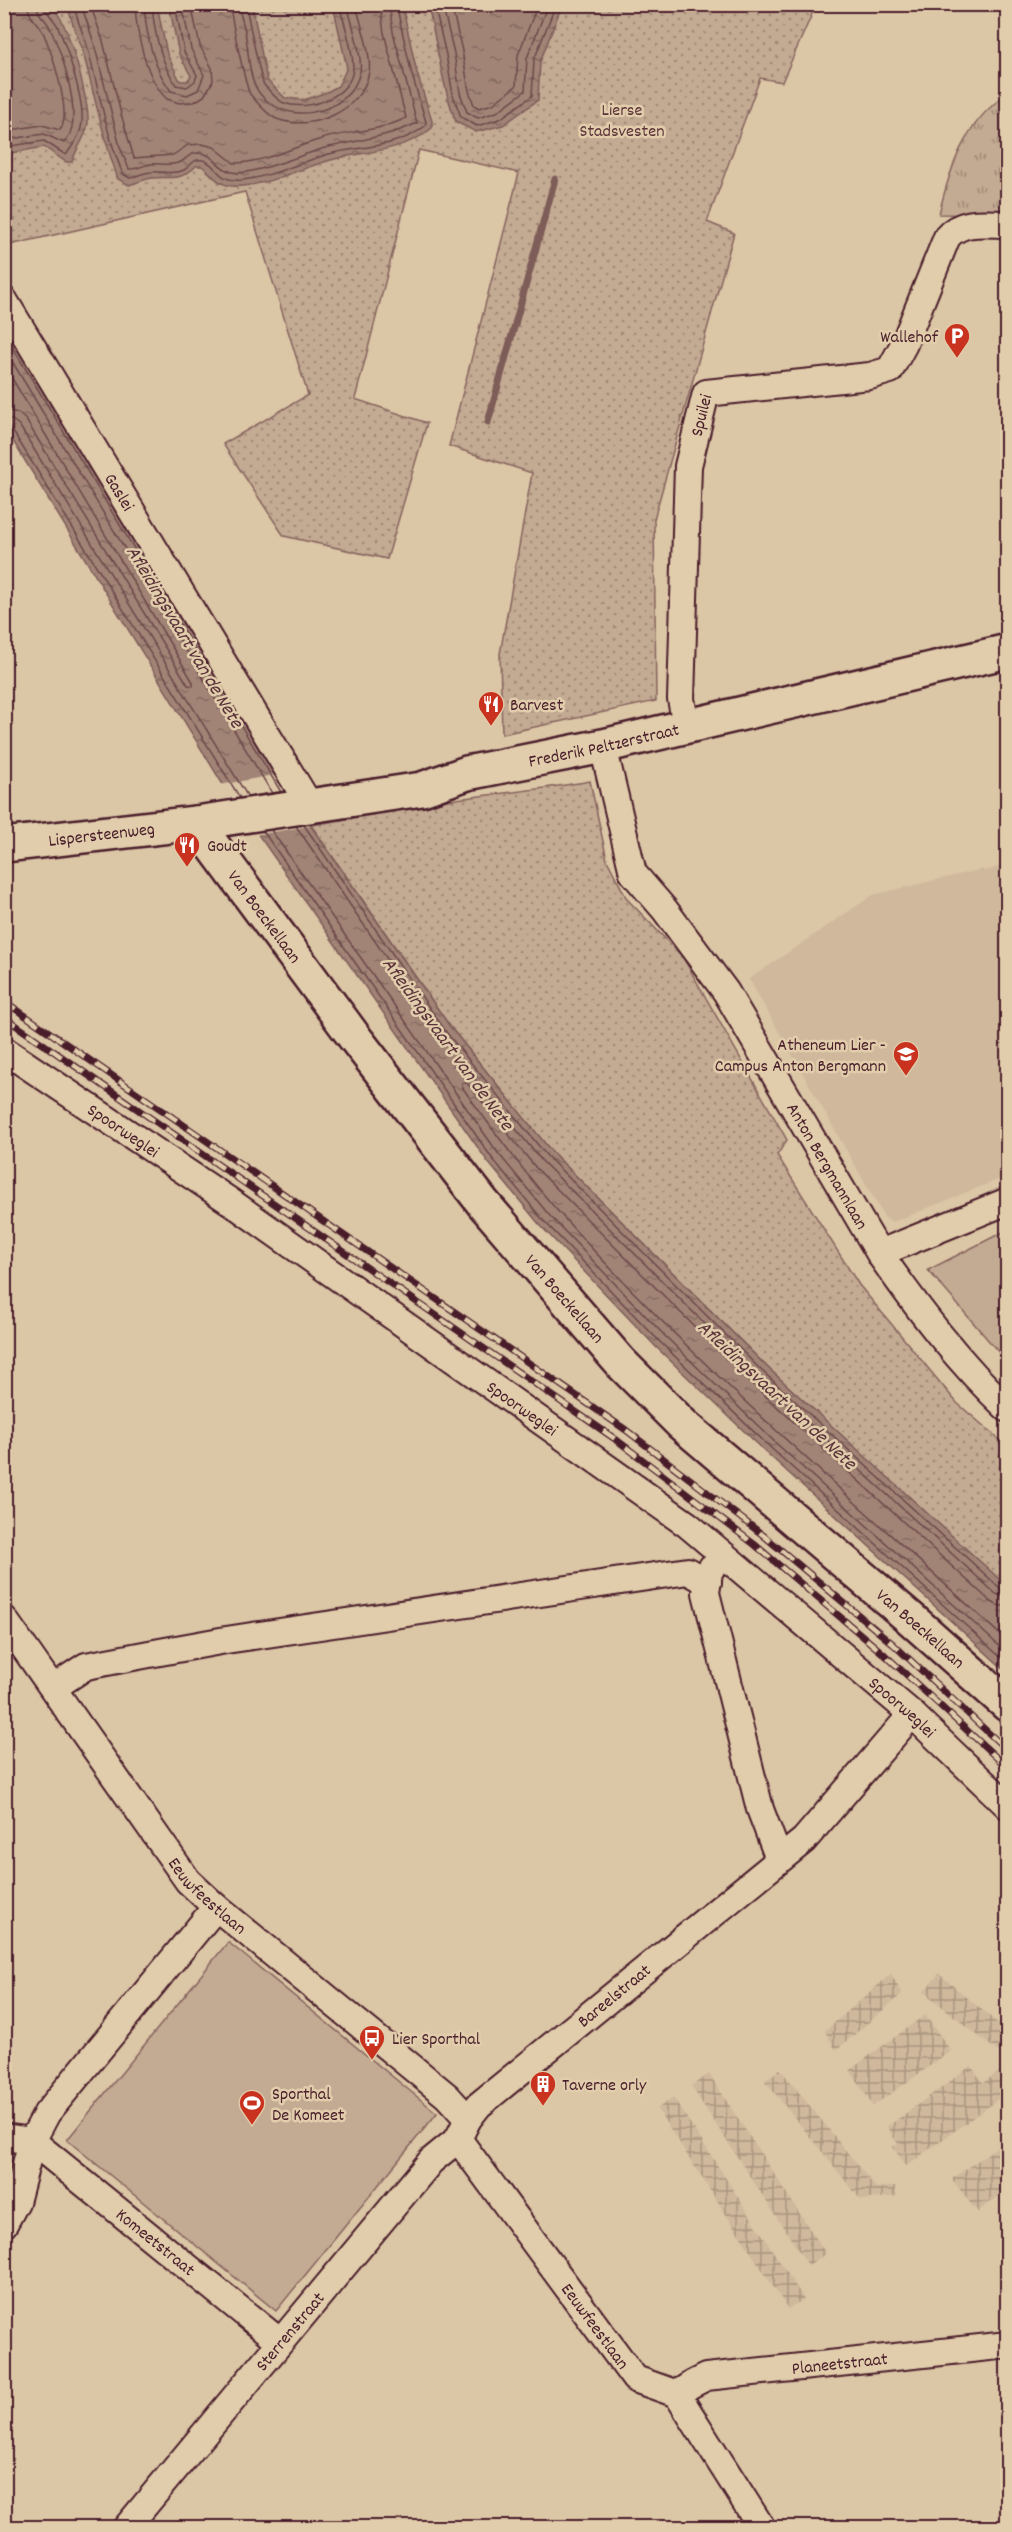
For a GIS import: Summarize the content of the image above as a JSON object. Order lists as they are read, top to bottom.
{
  "streets": {
    "street": [
      "Spuilei",
      "Gaslei",
      "Frederik Peltzerstraat",
      "Lispersteenweg",
      "Van Boeckellaan",
      "Spoorweglei",
      "Anton Bergmannlaan",
      "Eeuwfeestlaan",
      "Bareelstraat",
      "Komeetstraat",
      "Sterrenstraat",
      "Planeetstraat"
    ]
  },
  "crossings": [
    ["Spuilei", "Frederik Peltzerstraat"],
    ["Gaslei", "Frederik Peltzerstraat"],
    ["Frederik Peltzerstraat", "Lispersteenweg"],
    ["Frederik Peltzerstraat", "Van Boeckellaan"],
    ["Frederik Peltzerstraat", "Anton Bergmannlaan"],
    ["Lispersteenweg", "Van Boeckellaan"],
    ["Spoorweglei", "Bareelstraat"],
    ["Eeuwfeestlaan", "Bareelstraat"],
    ["Eeuwfeestlaan", "Sterrenstraat"],
    ["Eeuwfeestlaan", "Planeetstraat"],
    ["Bareelstraat", "Sterrenstraat"],
    ["Komeetstraat", "Sterrenstraat"]
  ],
  "water": ["Afleidingsvaart van de Nete"],
  "parks": ["Lierse Stadsvesten"],
  "places": {
    "parking": ["Wallehof"],
    "restaurant": ["Barvest", "Goudt"],
    "school or university": ["Atheneum Lier - Campus Anton Bergmann"],
    "bus stop": ["Lier Sporthal"],
    "building": ["Taverne orly"],
    "sports": ["Sporthal De Komeet"]
  }
}
